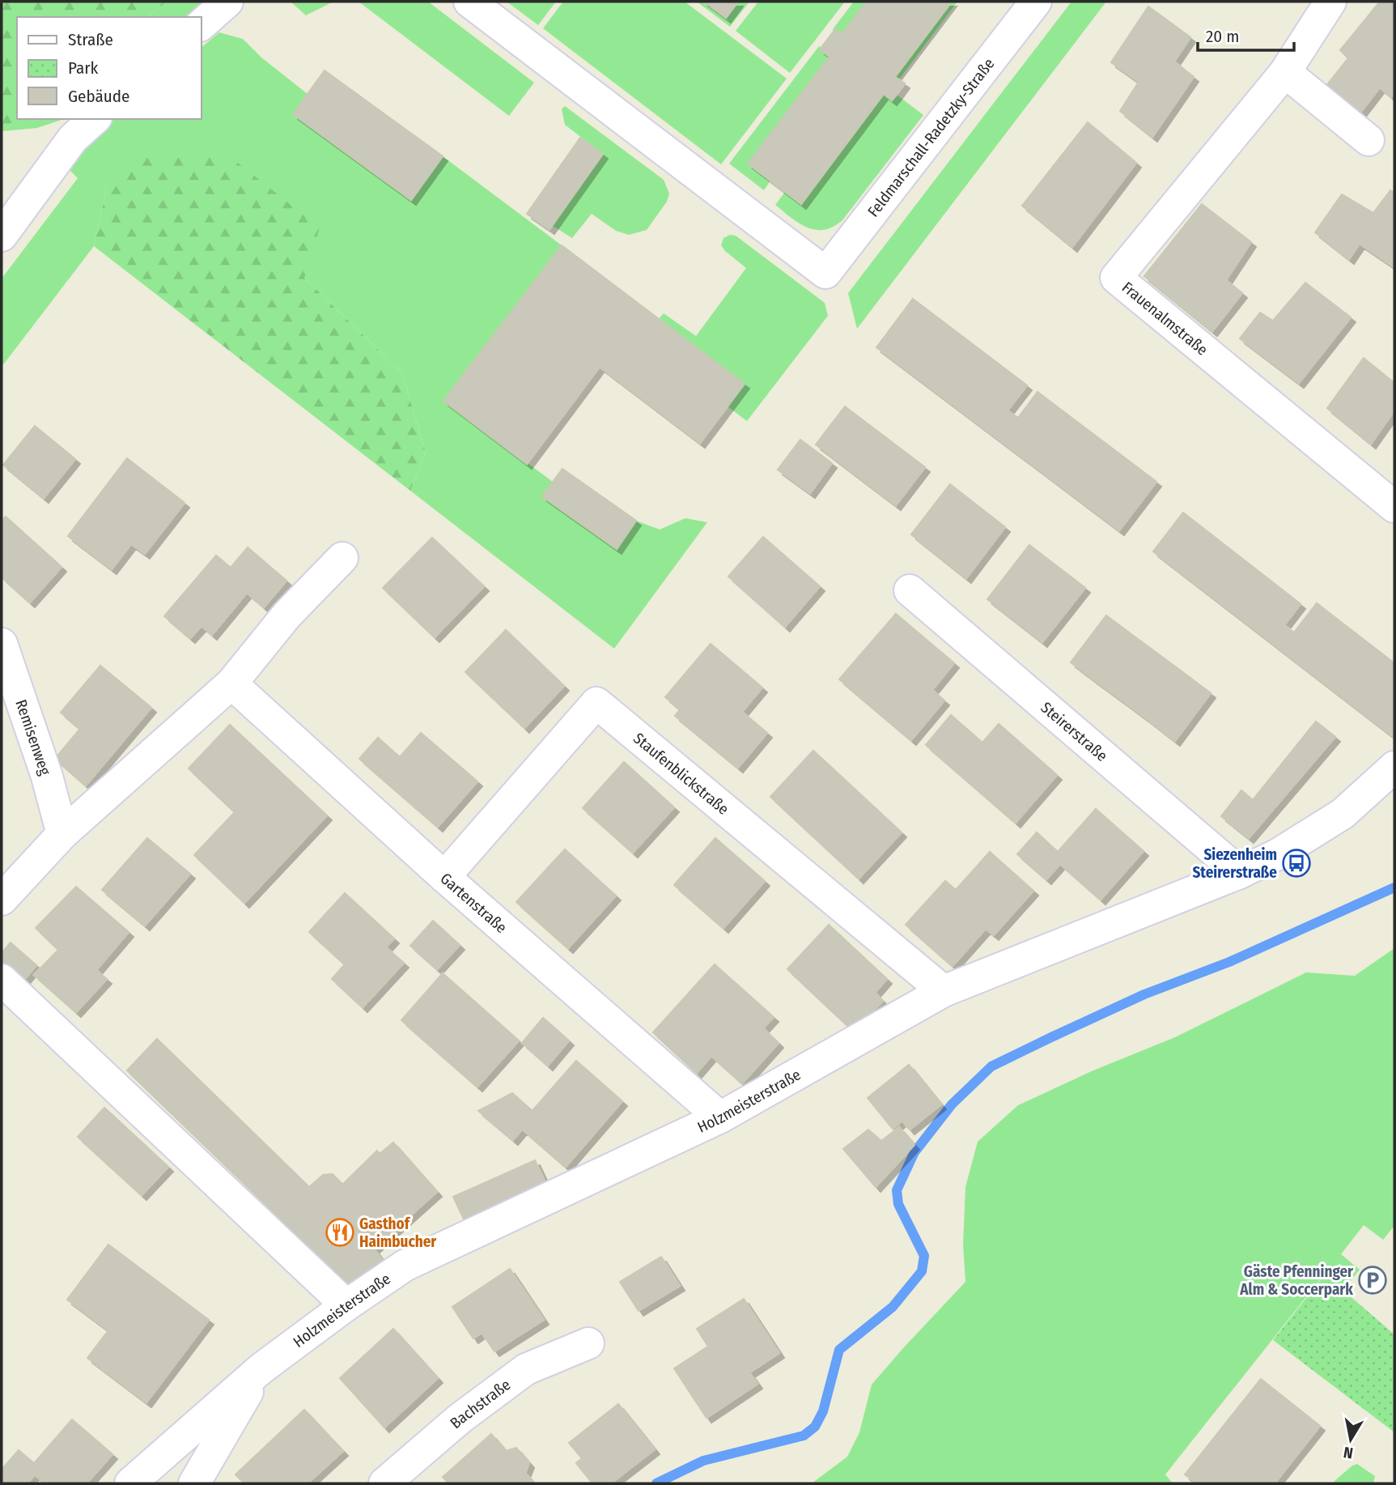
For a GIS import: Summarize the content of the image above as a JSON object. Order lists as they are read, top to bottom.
{
  "streets": {
    "street": [
      "Feldmarschall-Radetzky-Straße",
      "Frauenalmstraße",
      "Steirerstraße",
      "Remisenweg",
      "Staufenblickstraße",
      "Gartenstraße",
      "Holzmeisterstraße",
      "Bachstraße"
    ]
  },
  "crossings": [
    ["Steirerstraße", "Holzmeisterstraße"],
    ["Staufenblickstraße", "Gartenstraße"],
    ["Staufenblickstraße", "Holzmeisterstraße"],
    ["Gartenstraße", "Holzmeisterstraße"]
  ],
  "places": {
    "bus stop": ["Siezenheim Steirerstraße"],
    "restaurant": ["Gasthof Haimbucher"],
    "parking": ["Gäste Pfenninger Alm & Soccerpark"]
  },
  "legend": ["Straße", "Park", "Gebäude"],
  "scale_bar": "20 m",
  "north": "bottom"
}
